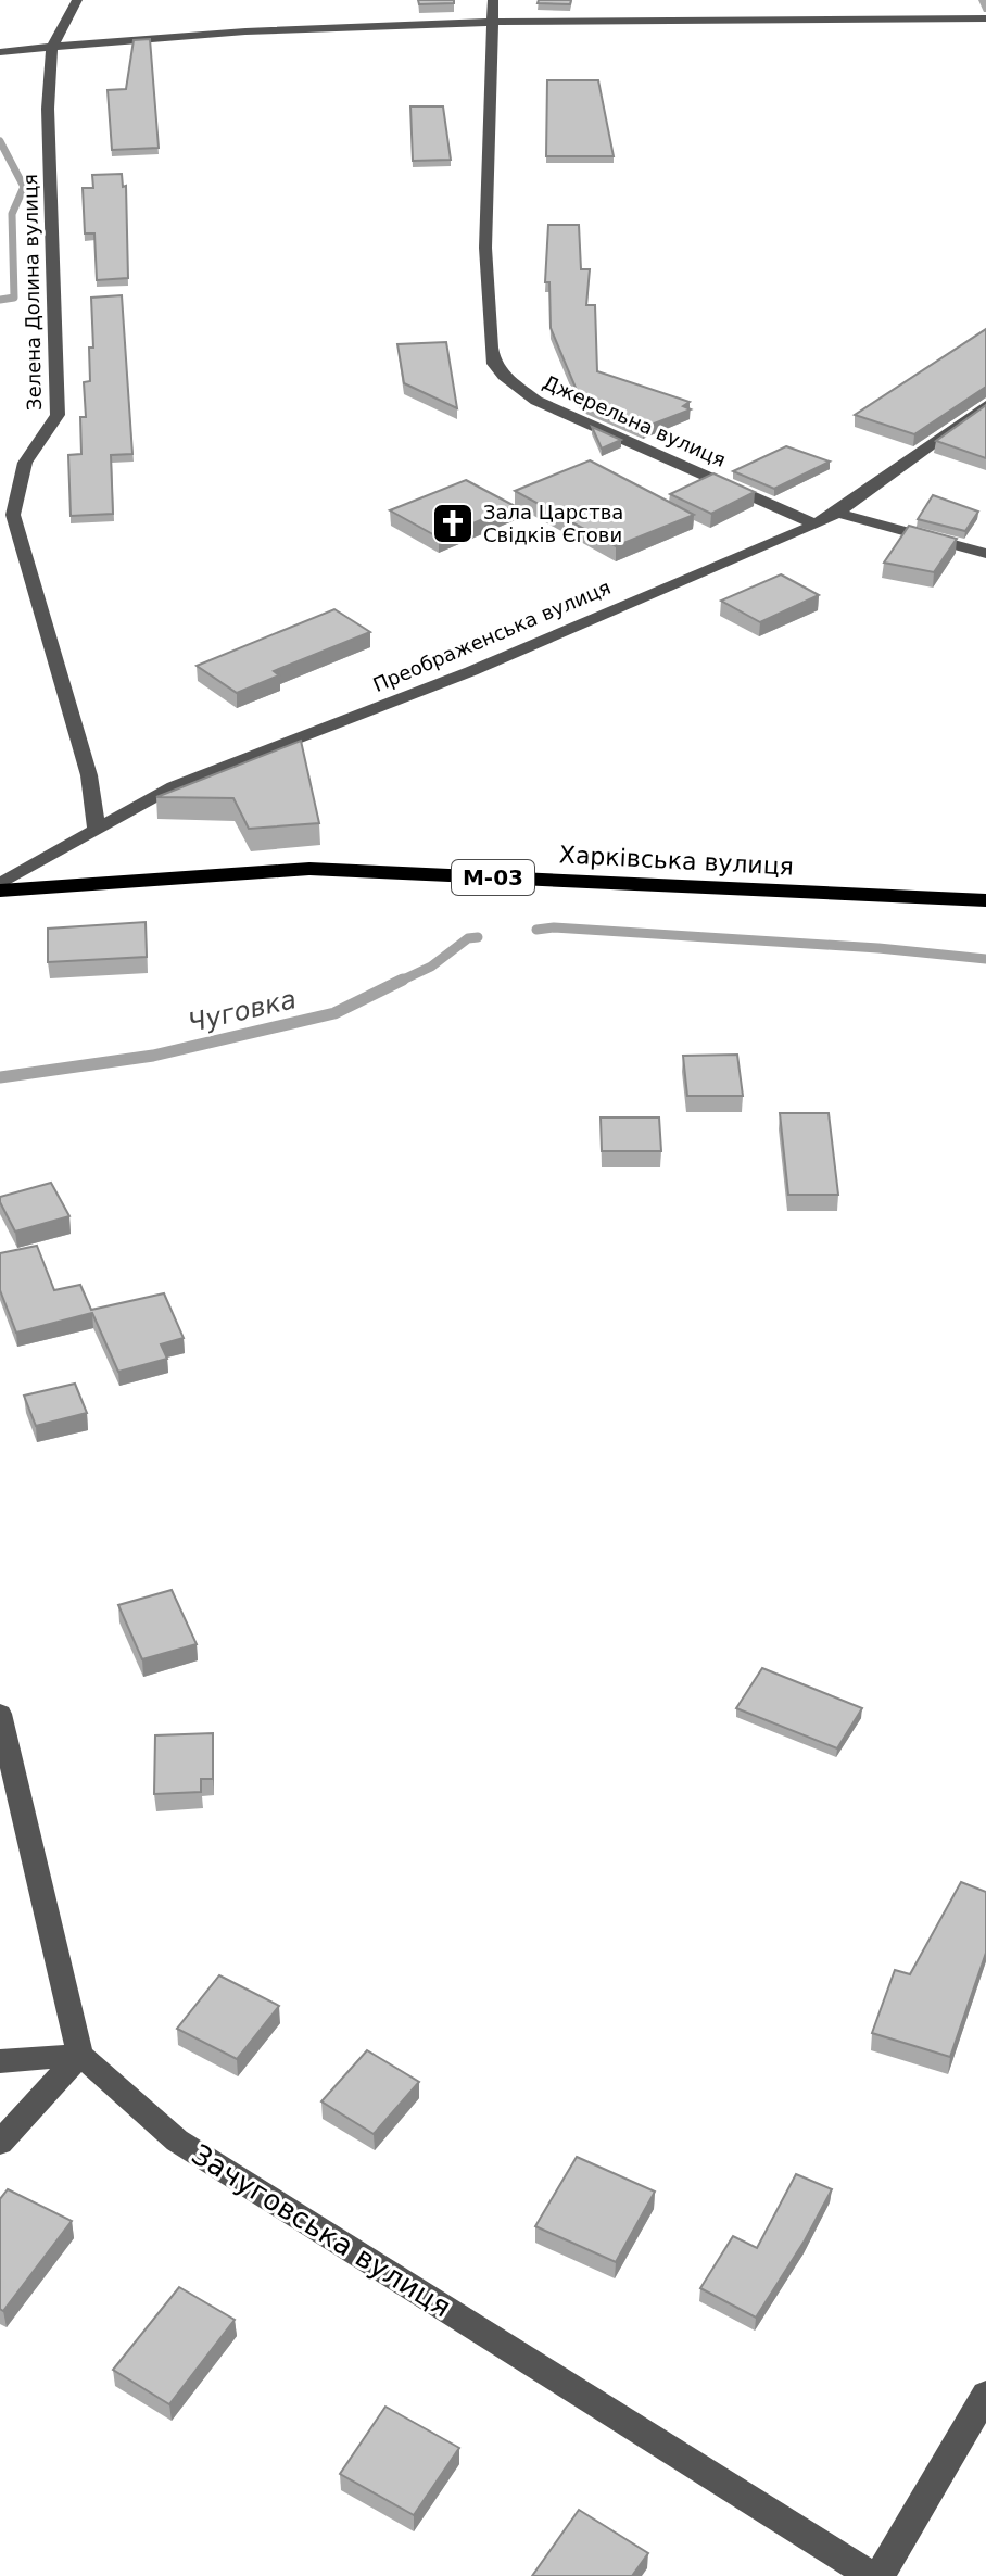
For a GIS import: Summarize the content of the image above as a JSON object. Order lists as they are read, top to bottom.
{
  "streets": {
    "highway": ["Харківська вулиця", "М-03"],
    "street": [
      "Зелена Долина вулиця",
      "Джерельна вулиця",
      "Преображенська вулиця",
      "Зачуговська вулиця"
    ]
  },
  "crossings": [
    ["Зелена Долина вулиця", "Преображенська вулиця"],
    ["Джерельна вулиця", "Преображенська вулиця"],
    ["Преображенська вулиця", "Харківська вулиця"]
  ],
  "water": ["Чуговка"],
  "places": {
    "church": ["Зала Царства Свідків Єгови"]
  }
}
